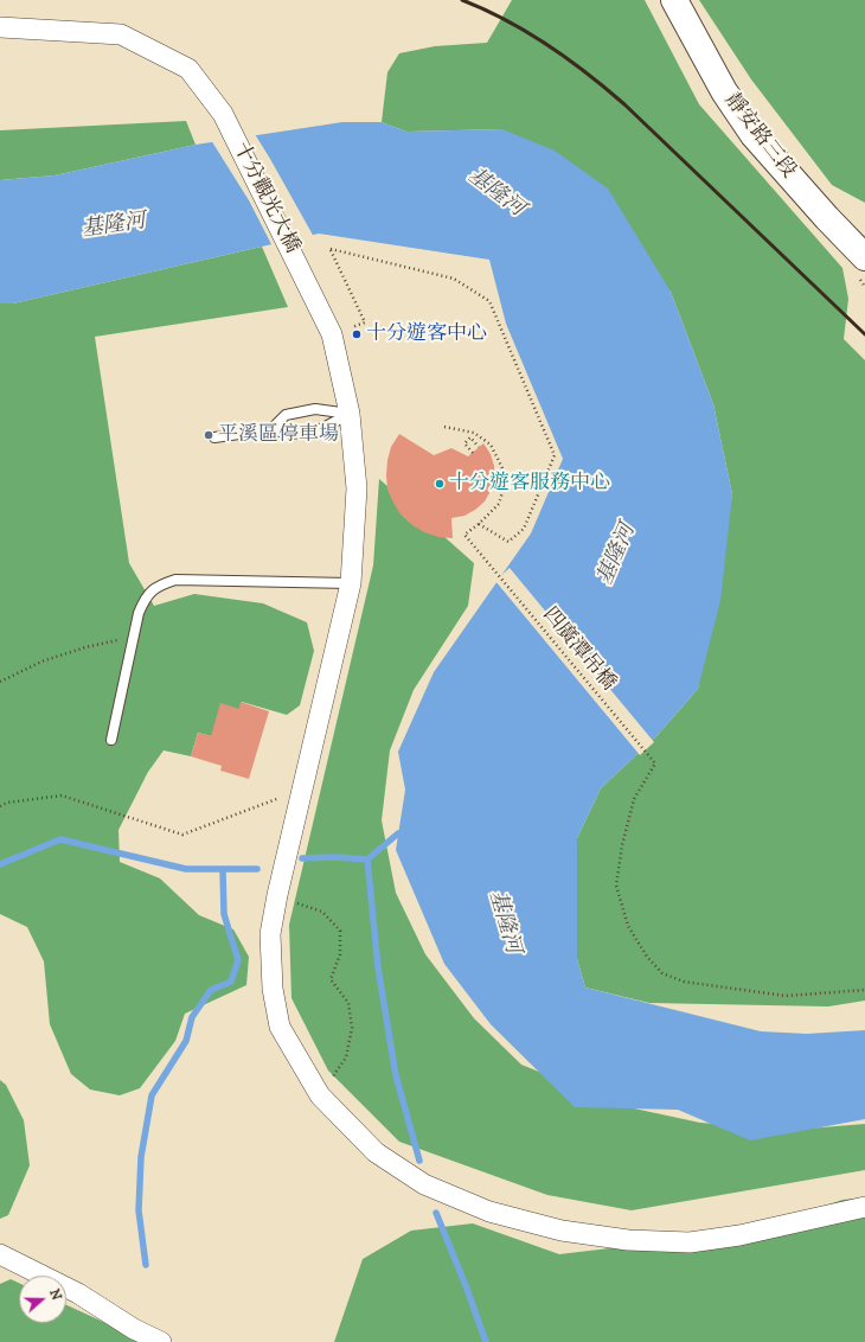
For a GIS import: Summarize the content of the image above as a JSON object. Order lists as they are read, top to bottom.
{
  "streets": {
    "main road": ["靜安路三段"],
    "street": ["十分觀光大橋"],
    "path": ["四廣潭吊橋"]
  },
  "water": ["基隆河"],
  "places": ["十分遊客中心", "平溪區停車場", "十分遊客服務中心"],
  "north": "right"
}
